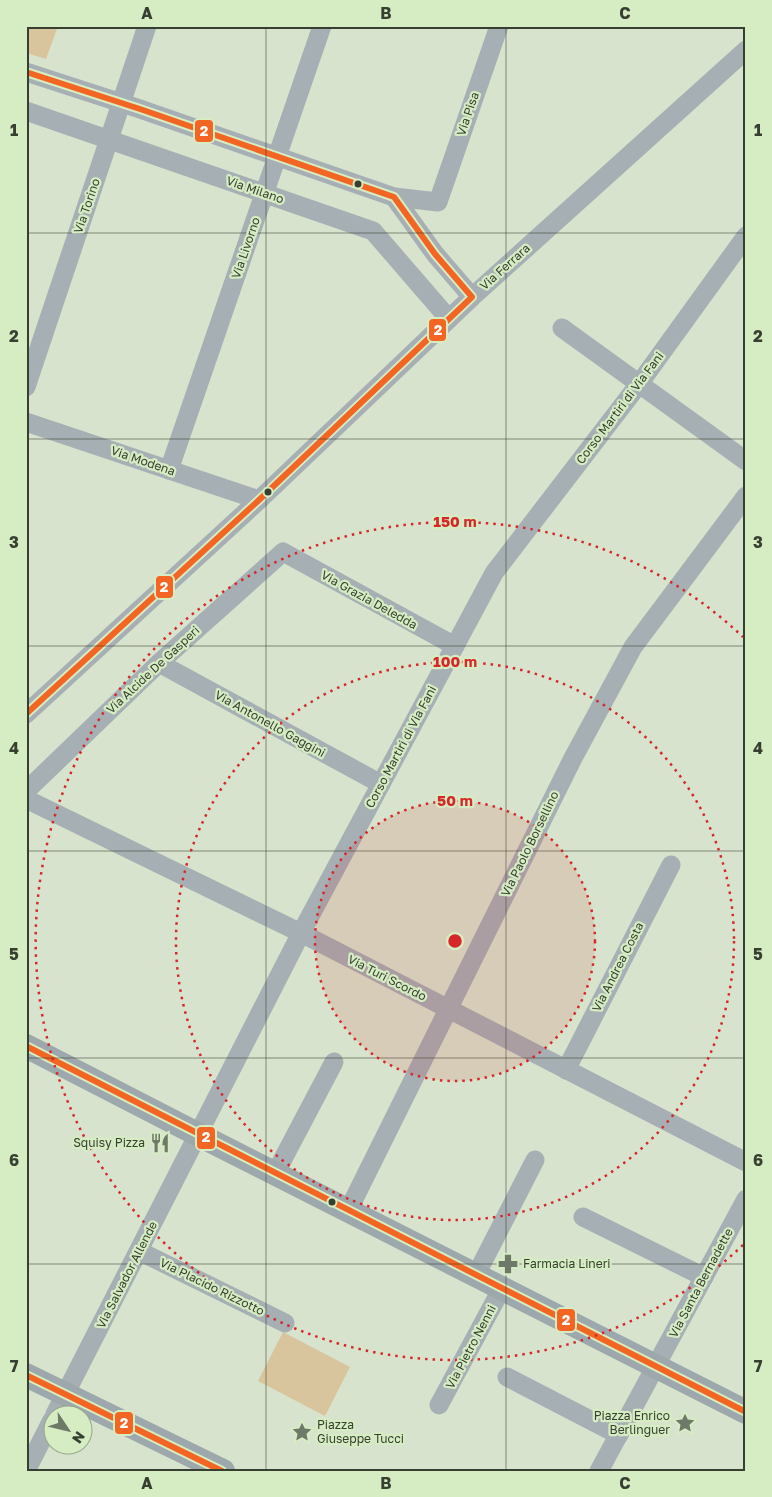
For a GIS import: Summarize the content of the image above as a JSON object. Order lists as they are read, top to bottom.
{
  "streets": {
    "street": [
      "Via Pisa",
      "Via Milano",
      "Via Torino",
      "Via Livorno",
      "Via Ferrara",
      "Corso Martiri di Via Fani",
      "Via Modena",
      "Via Grazia Deledda",
      "Via Alcide De Gasperi",
      "Via Antonello Gaggini",
      "Via Paolo Borsellino",
      "Via Andrea Costa",
      "Via Turi Scordo",
      "Via Salvador Allende",
      "Via Santa Bernadette",
      "Via Placido Rizzotto",
      "Via Pietro Nenni"
    ]
  },
  "crossings": [
    ["Via Milano", "Via Torino"],
    ["Via Milano", "Via Livorno"],
    ["Via Milano", "Via Ferrara"],
    ["Via Livorno", "Via Modena"],
    ["Via Ferrara", "Via Modena"],
    ["Corso Martiri di Via Fani", "Via Grazia Deledda"],
    ["Corso Martiri di Via Fani", "Via Antonello Gaggini"],
    ["Corso Martiri di Via Fani", "Via Turi Scordo"],
    ["Corso Martiri di Via Fani", "Via Salvador Allende"],
    ["Via Grazia Deledda", "Via Alcide De Gasperi"],
    ["Via Alcide De Gasperi", "Via Antonello Gaggini"],
    ["Via Paolo Borsellino", "Via Turi Scordo"],
    ["Via Andrea Costa", "Via Turi Scordo"],
    ["Via Salvador Allende", "Via Placido Rizzotto"]
  ],
  "places": {
    "restaurant": ["Squisy Pizza"],
    "pharmacy": ["Farmacia Lineri"],
    "place": ["Piazza Enrico Berlinguer", "Piazza Giuseppe Tucci"]
  },
  "lines": ["transit line 2"],
  "north": "bottom right",
  "grid": {
    "columns": ["A", "B", "C"],
    "rows": [
      "1",
      "2",
      "3",
      "4",
      "5",
      "6",
      "7"
    ]
  },
  "rings": ["150 m", "100 m", "50 m"]
}
